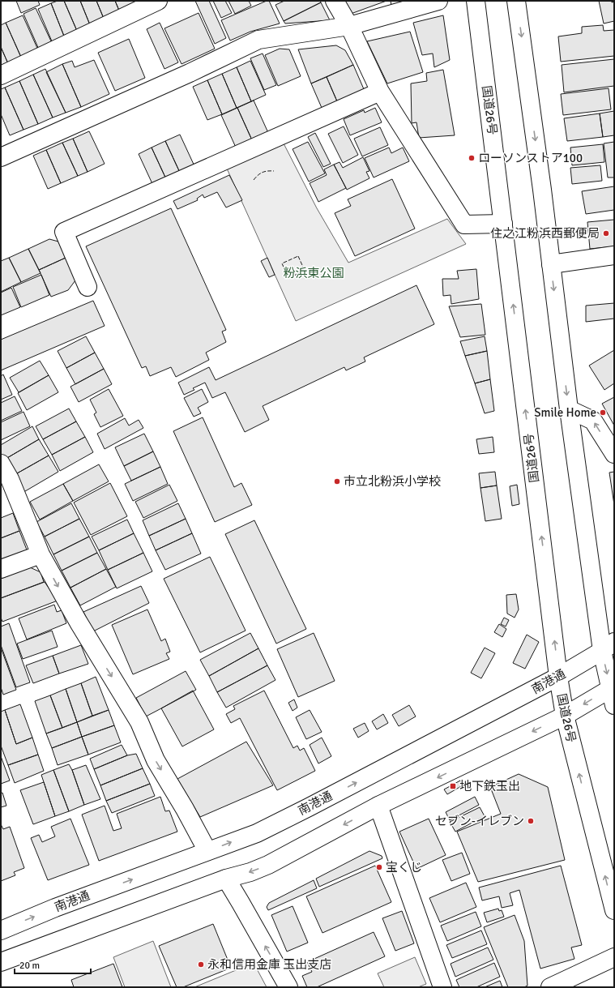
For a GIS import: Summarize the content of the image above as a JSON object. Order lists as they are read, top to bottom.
{
  "streets": {
    "main road": ["国道26号", "南港通"]
  },
  "crossings": [
    ["国道26号", "南港通"]
  ],
  "parks": ["粉浜東公園"],
  "places": {
    "other": [
      "ローソンストア100",
      "住之江粉浜西郵便局",
      "Smile Home",
      "市立北粉浜小学校",
      "セブン-イレブン",
      "宝くじ",
      "永和信用金庫 玉出支店"
    ],
    "transit": ["地下鉄玉出"]
  },
  "scale_bar": "20 m"
}
